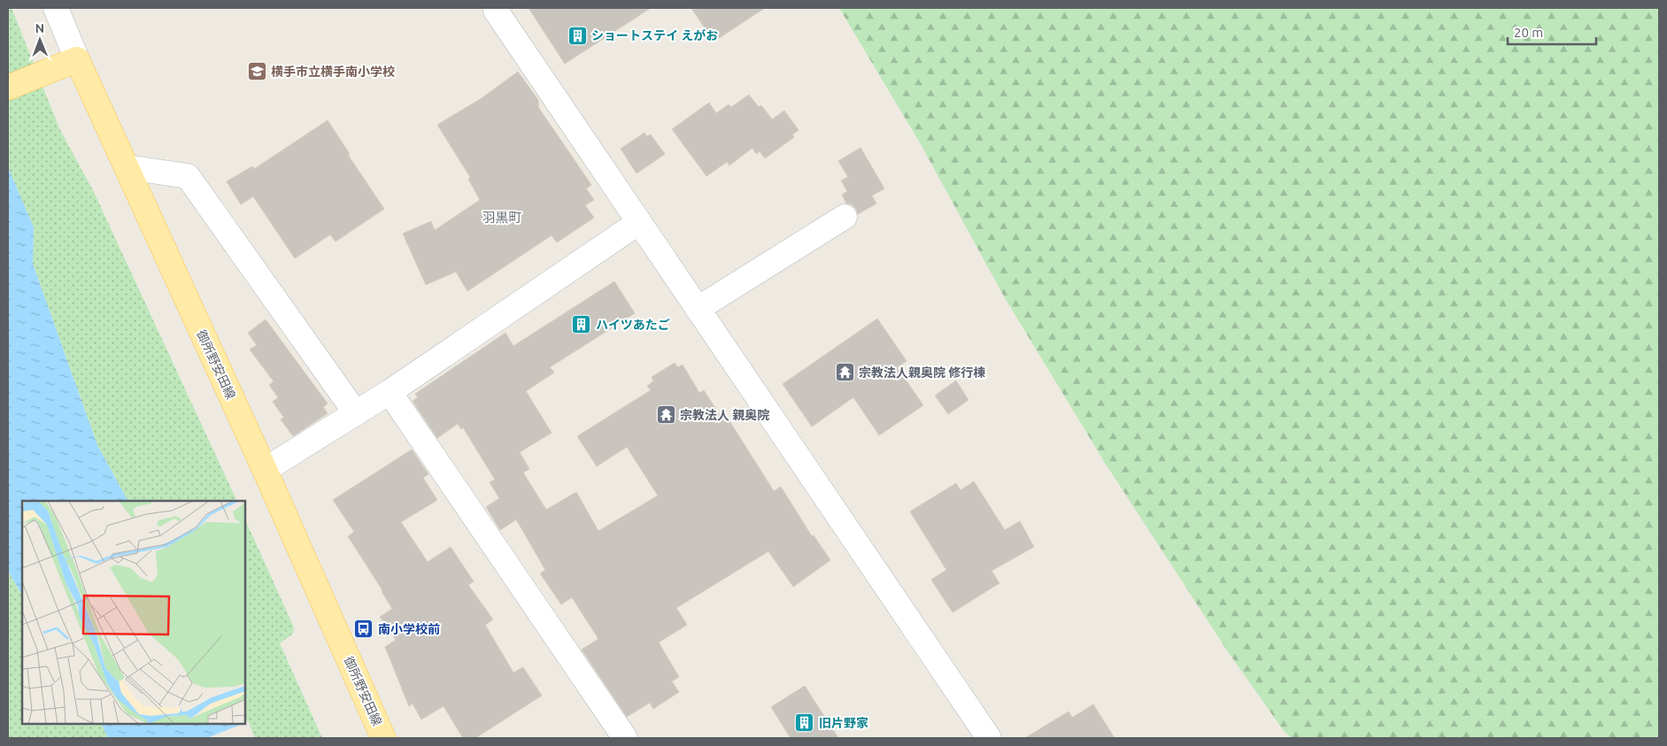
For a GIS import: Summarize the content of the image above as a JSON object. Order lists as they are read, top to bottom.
{
  "streets": {
    "main road": ["御所野安田線"]
  },
  "districts": ["羽黒町"],
  "places": {
    "building": ["ショートステイ えがお", "ハイツあたご", "旧片野家"],
    "school or university": ["横手市立横手南小学校"],
    "temple": ["宗教法人親奥院 修行棟", "宗教法人 親奥院"],
    "bus stop": ["南小学校前"]
  },
  "scale_bar": "20 m",
  "north": "top"
}
